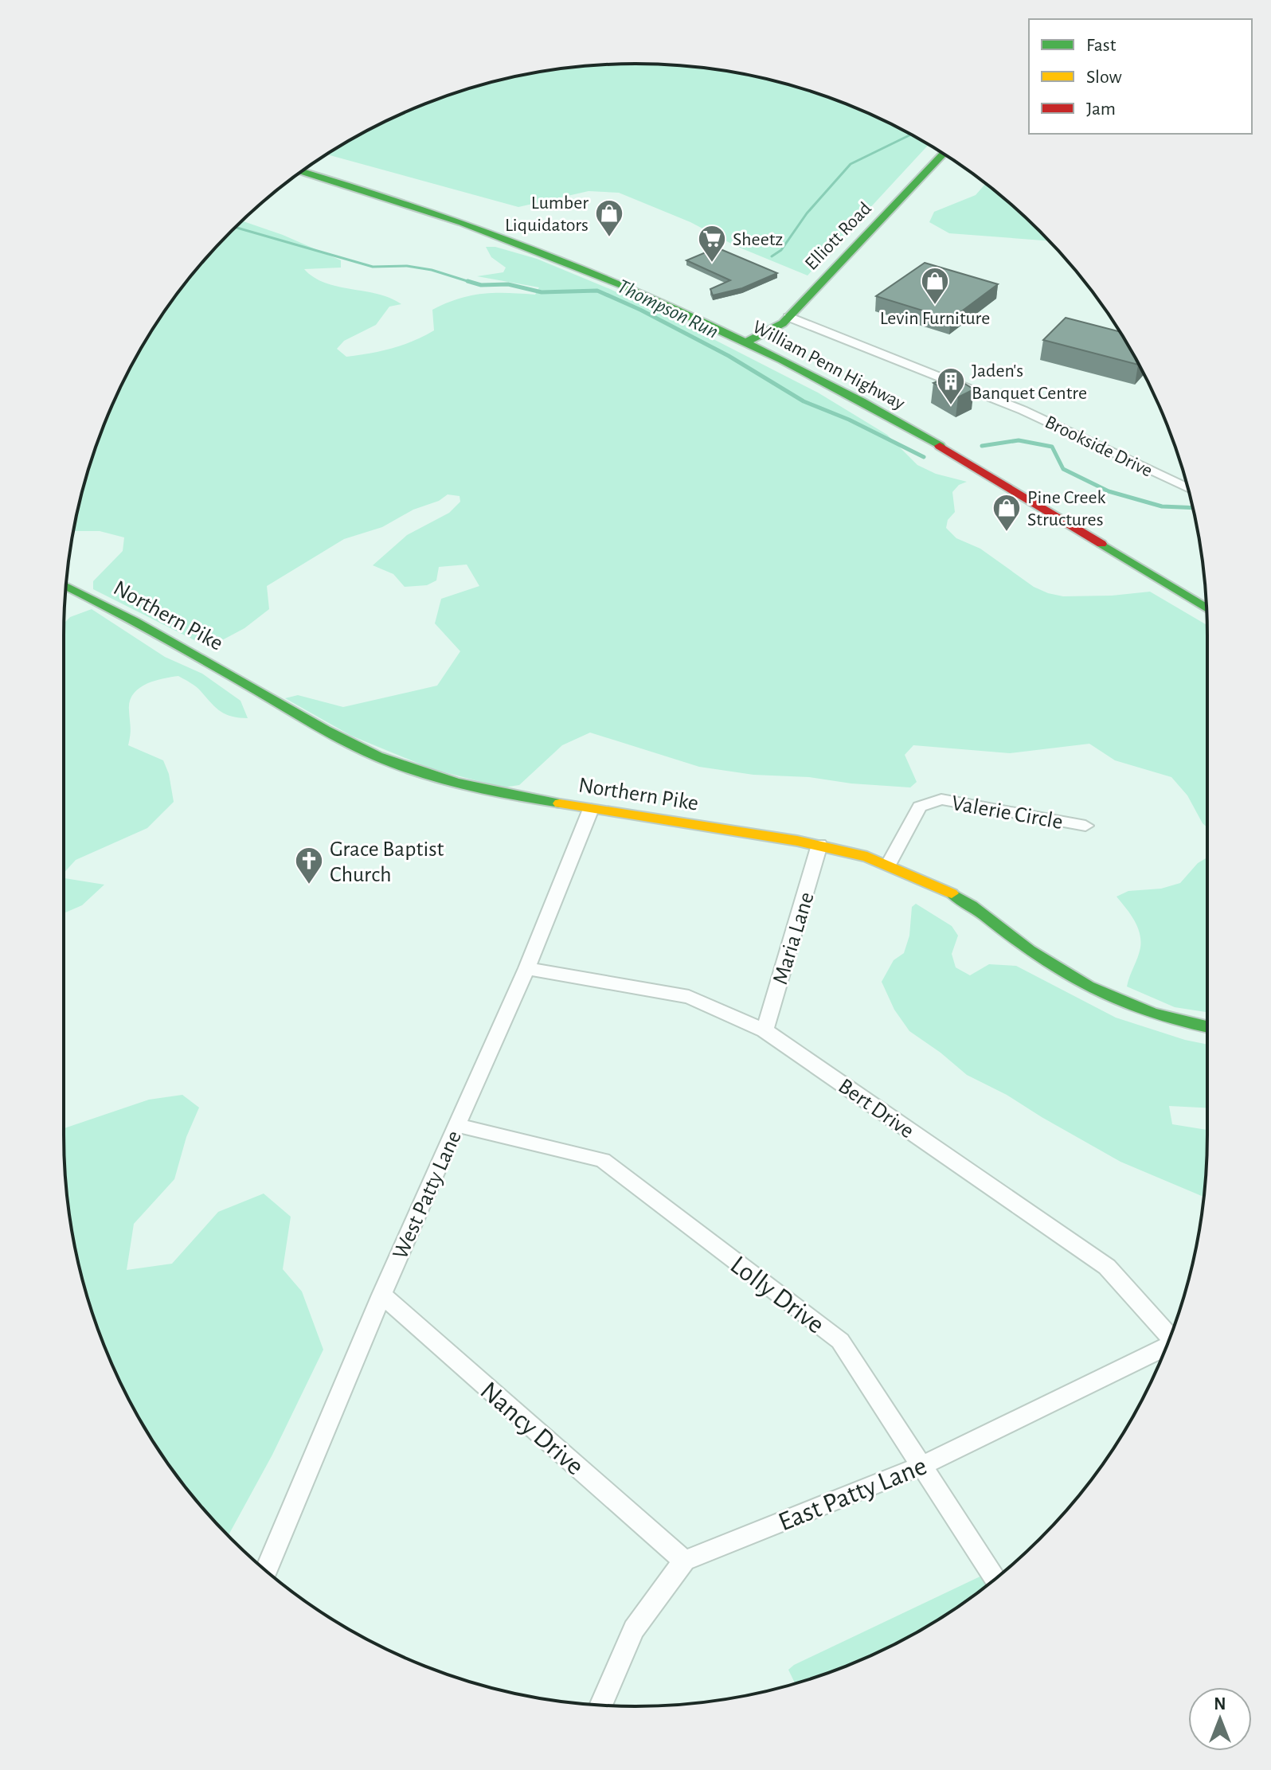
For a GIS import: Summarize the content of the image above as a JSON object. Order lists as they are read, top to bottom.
{
  "streets": {
    "main road": ["Elliott Road", "William Penn Highway", "Northern Pike"],
    "street": [
      "Brookside Drive",
      "Valerie Circle",
      "Maria Lane",
      "Bert Drive",
      "West Patty Lane",
      "Lolly Drive",
      "Nancy Drive",
      "East Patty Lane"
    ]
  },
  "crossings": [
    ["Elliott Road", "William Penn Highway"],
    ["Elliott Road", "Brookside Drive"],
    ["Northern Pike", "Valerie Circle"],
    ["Northern Pike", "Maria Lane"],
    ["Northern Pike", "West Patty Lane"],
    ["Maria Lane", "Bert Drive"],
    ["Bert Drive", "West Patty Lane"],
    ["West Patty Lane", "Lolly Drive"],
    ["West Patty Lane", "Nancy Drive"],
    ["Lolly Drive", "East Patty Lane"],
    ["Nancy Drive", "East Patty Lane"]
  ],
  "water": ["Thompson Run"],
  "places": {
    "shop": ["Lumber Liquidators", "Levin Furniture", "Pine Creek Structures"],
    "supermarket": ["Sheetz"],
    "building": ["Jaden's Banquet Centre"],
    "church": ["Grace Baptist Church"]
  },
  "legend": ["Fast", "Slow", "Jam"],
  "north": "top"
}
